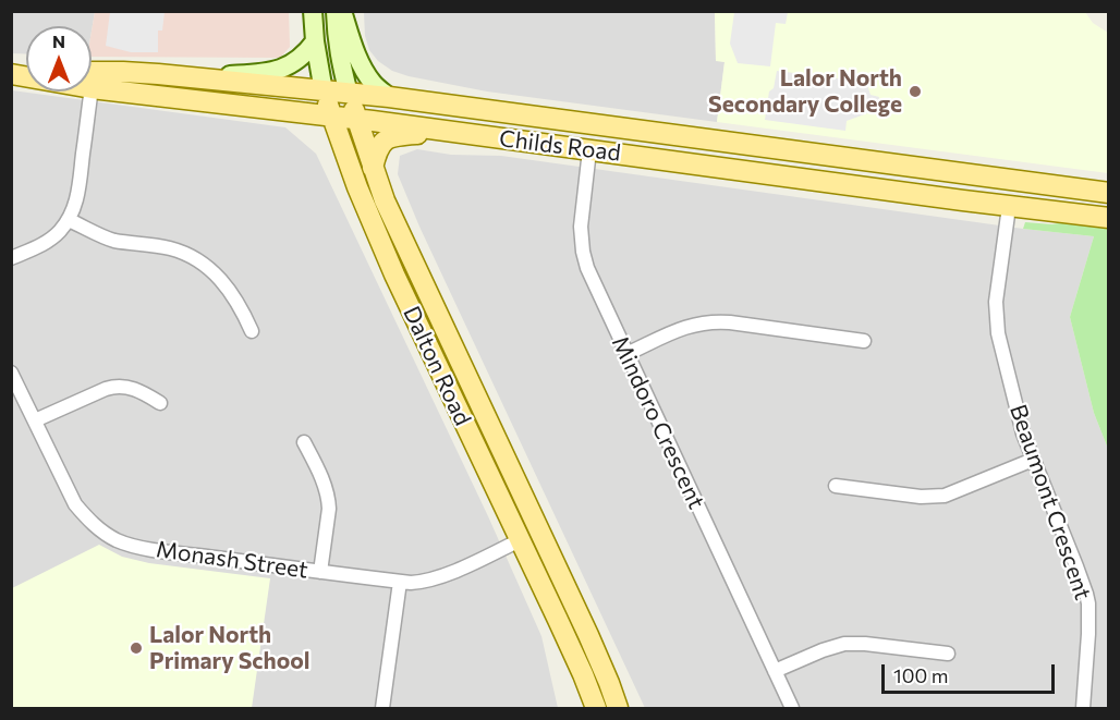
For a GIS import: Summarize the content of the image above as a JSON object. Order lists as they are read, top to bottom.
{
  "streets": {
    "main road": [
      "Childs Road",
      "Dalton Road",
      "Mindoro Crescent",
      "Beaumont Crescent",
      "Monash Street"
    ]
  },
  "crossings": [
    ["Childs Road", "Dalton Road"],
    ["Childs Road", "Mindoro Crescent"],
    ["Childs Road", "Beaumont Crescent"],
    ["Dalton Road", "Monash Street"]
  ],
  "places": ["Lalor North Secondary College", "Lalor North Primary School"],
  "scale_bar": "100 m",
  "north": "top"
}
